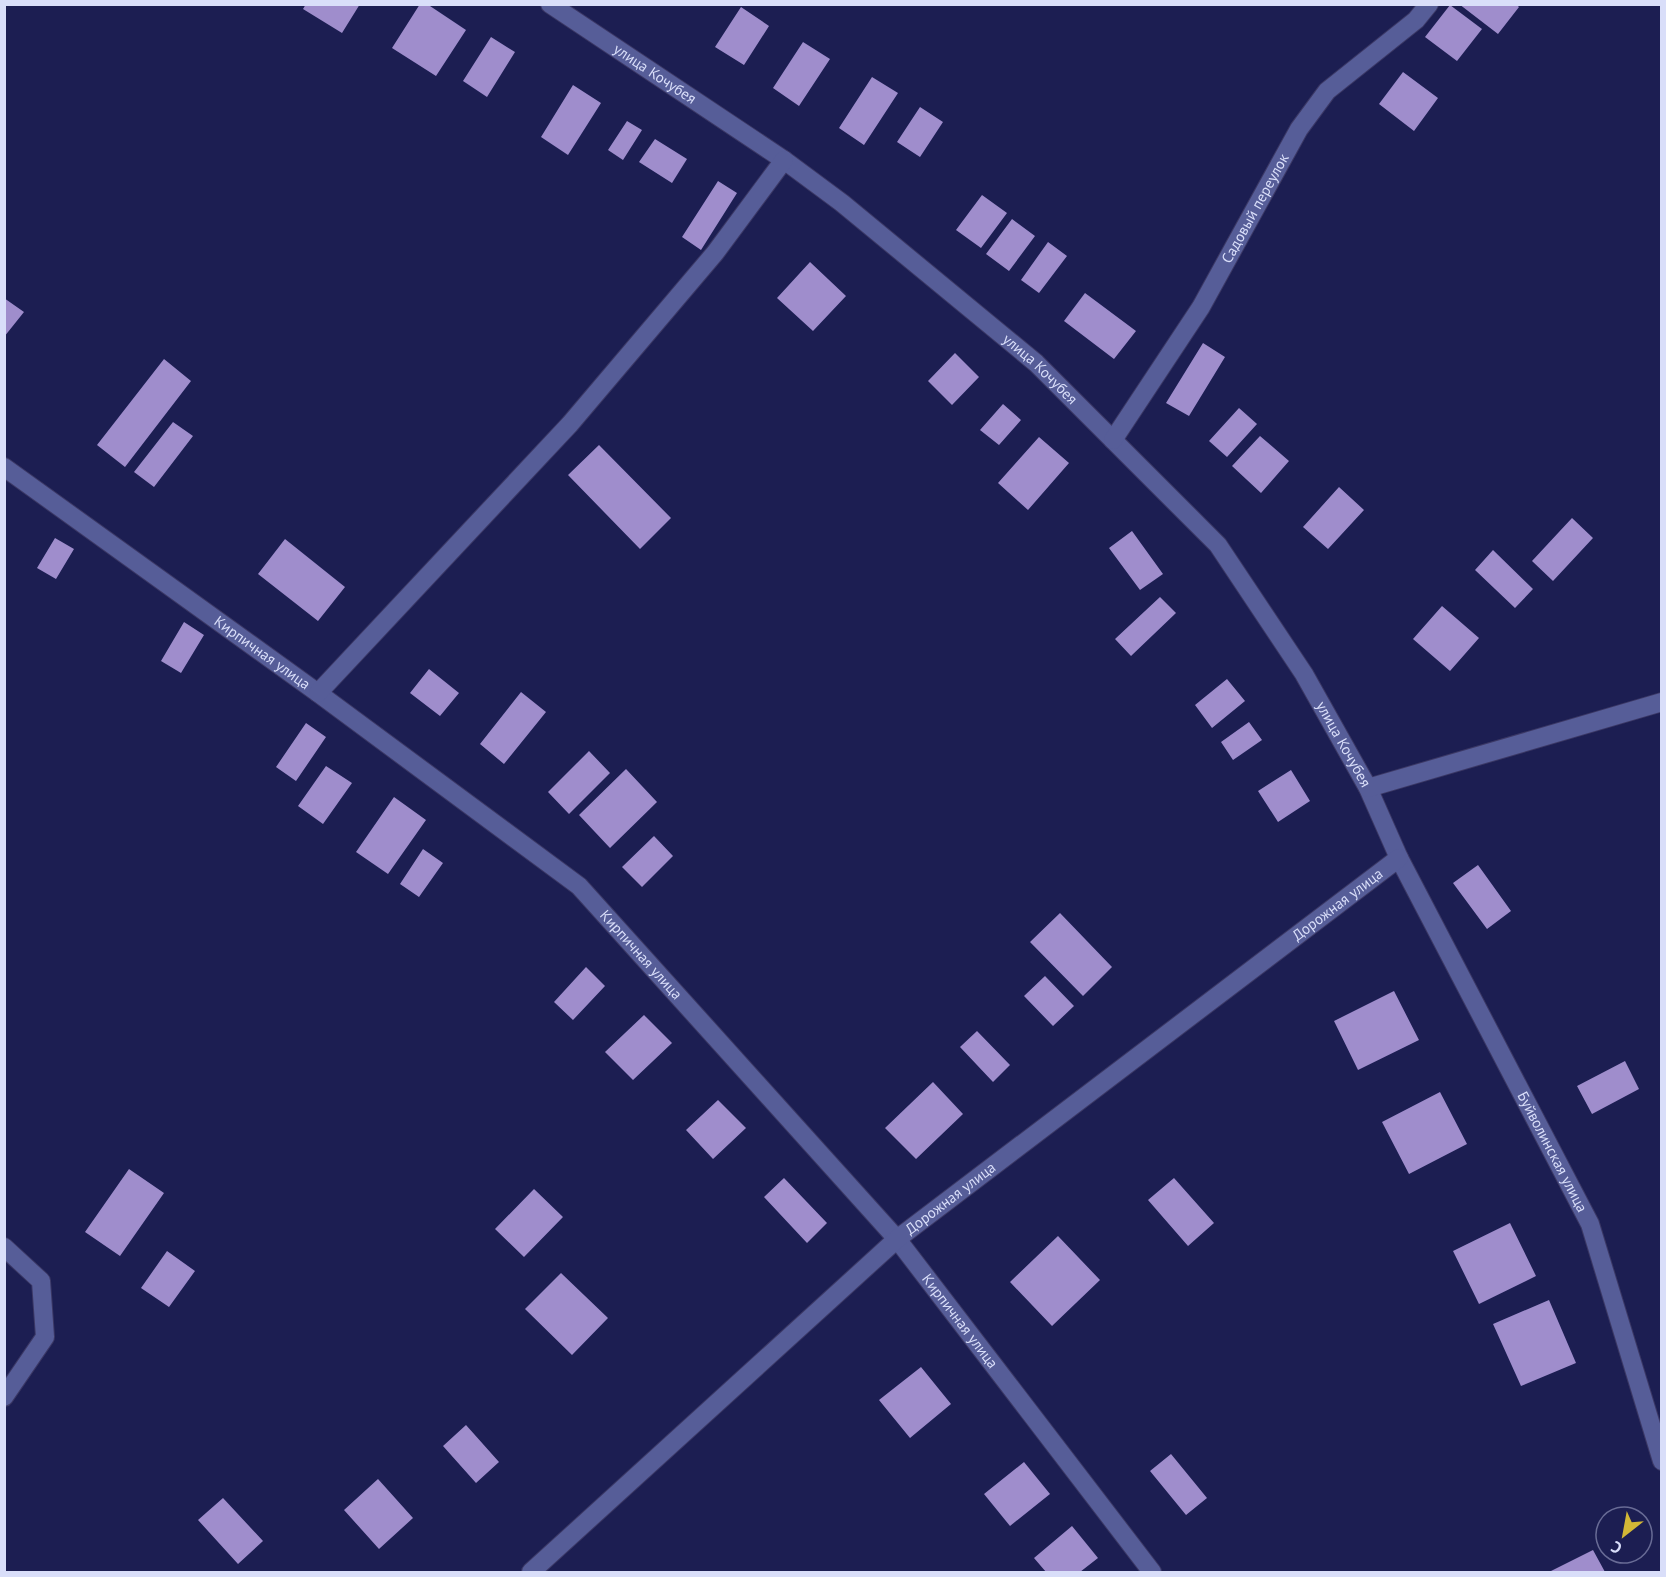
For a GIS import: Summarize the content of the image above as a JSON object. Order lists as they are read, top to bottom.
{
  "streets": {
    "street": [
      "улица Кочубея",
      "Садовый переулок",
      "Кирпичная улица",
      "Дорожная улица",
      "Буйволинская улица"
    ]
  },
  "crossings": [
    ["улица Кочубея", "Садовый переулок"],
    ["улица Кочубея", "Дорожная улица"],
    ["улица Кочубея", "Буйволинская улица"],
    ["Кирпичная улица", "Дорожная улица"],
    ["Дорожная улица", "Буйволинская улица"]
  ],
  "north": "bottom left"
}
